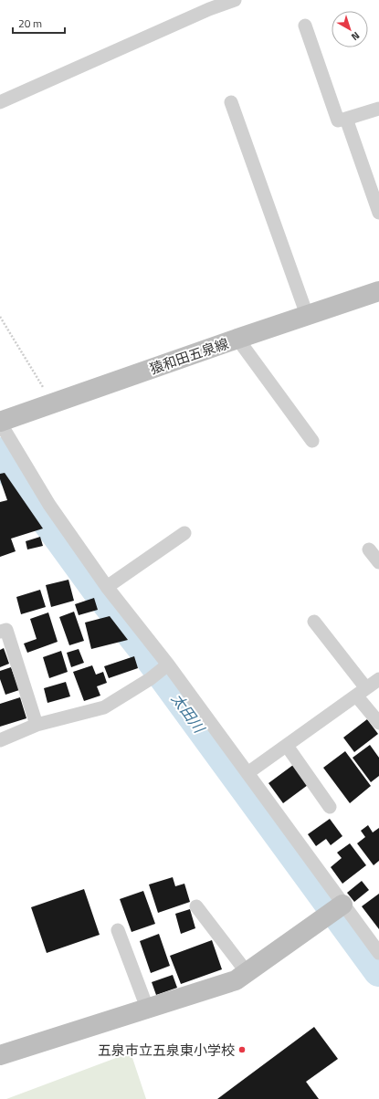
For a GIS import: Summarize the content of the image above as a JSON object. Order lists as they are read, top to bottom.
{
  "streets": {
    "main road": ["猿和田五泉線"]
  },
  "water": ["太田川"],
  "places": ["五泉市立五泉東小学校"],
  "scale_bar": "20 m",
  "north": "bottom right"
}
